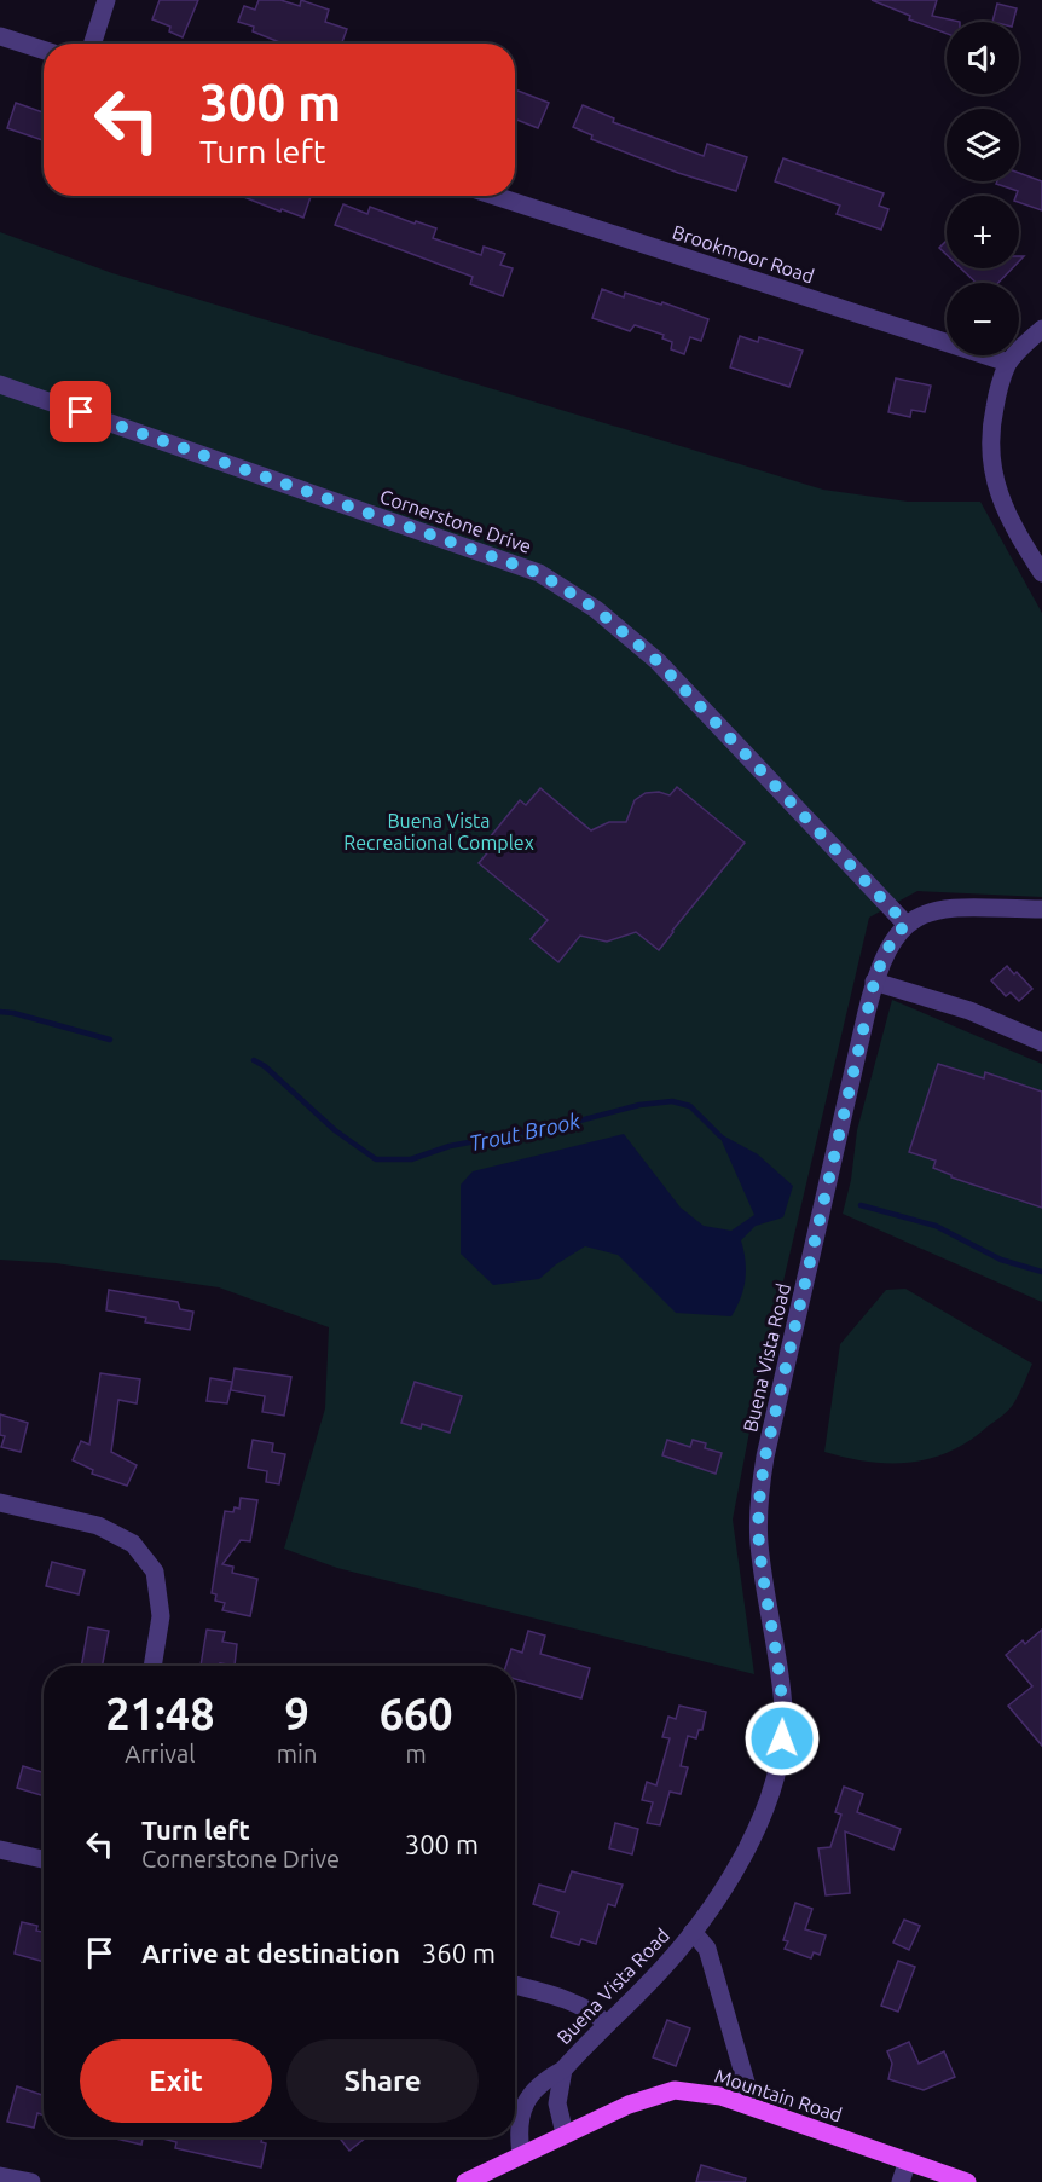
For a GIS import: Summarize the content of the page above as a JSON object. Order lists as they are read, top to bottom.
{
  "streets": {
    "main road": ["Mountain Road"],
    "street": ["Brookmoor Road", "Cornerstone Drive", "Buena Vista Road"]
  },
  "crossings": [
    ["Cornerstone Drive", "Buena Vista Road"],
    ["Buena Vista Road", "Mountain Road"]
  ],
  "water": ["Trout Brook"],
  "parks": ["Buena Vista Recreational Complex"],
  "page": {
    "map_buttons": ["+", "−"],
    "turn": ["300 m", "Turn left"],
    "eta": [
      "21:48",
      "Arrival",
      "9",
      "min",
      "660",
      "m"
    ],
    "list": [
      {
        "name": "Turn left",
        "note": "Cornerstone Drive",
        "value": "300 m"
      },
      {
        "name": "Arrive at destination",
        "value": "360 m"
      }
    ],
    "buttons": ["Exit", "Share"]
  }
}
